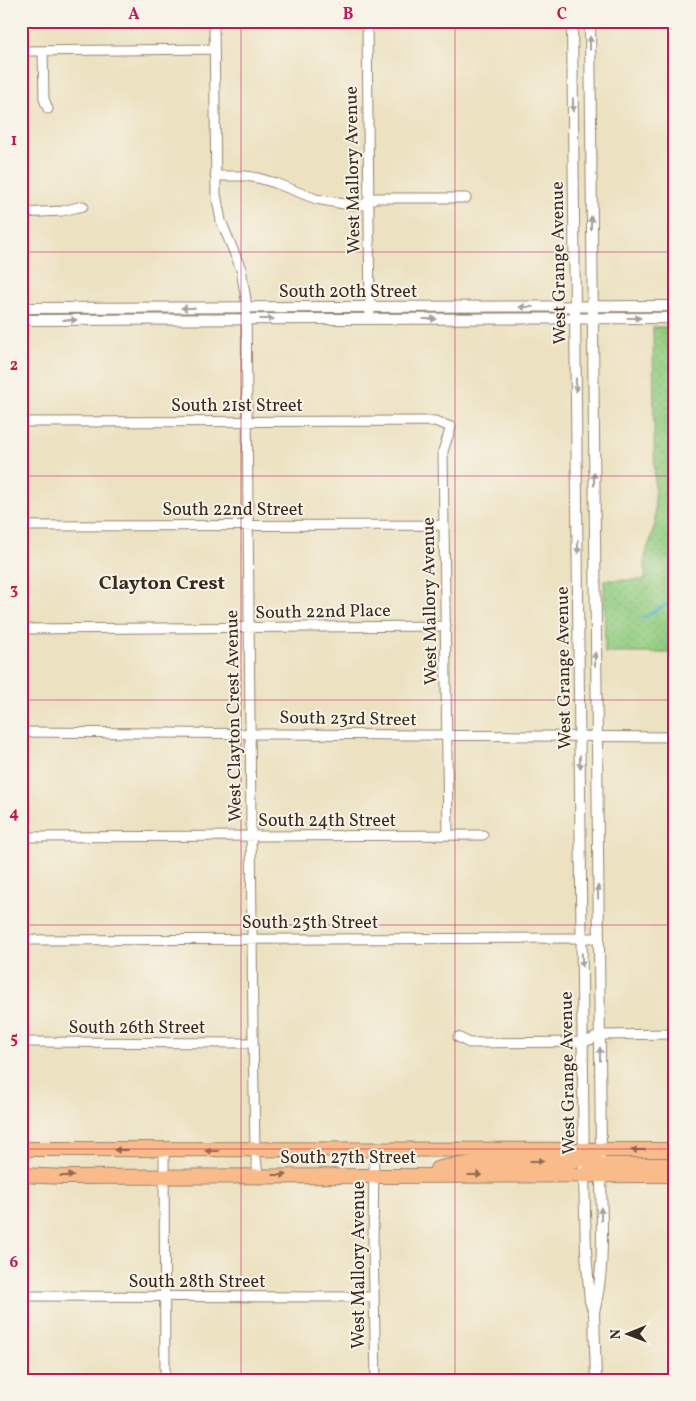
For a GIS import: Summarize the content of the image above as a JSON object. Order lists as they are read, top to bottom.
{
  "streets": {
    "main road": ["South 27th Street"],
    "street": [
      "West Mallory Avenue",
      "West Grange Avenue",
      "South 20th Street",
      "South 21st Street",
      "South 22nd Street",
      "South 22nd Place",
      "West Clayton Crest Avenue",
      "South 23rd Street",
      "South 24th Street",
      "South 25th Street",
      "South 26th Street",
      "South 28th Street"
    ]
  },
  "crossings": [
    ["West Mallory Avenue", "South 20th Street"],
    ["West Mallory Avenue", "South 21st Street"],
    ["West Mallory Avenue", "South 22nd Street"],
    ["West Mallory Avenue", "South 22nd Place"],
    ["West Mallory Avenue", "South 23rd Street"],
    ["West Mallory Avenue", "South 24th Street"],
    ["West Mallory Avenue", "South 27th Street"],
    ["West Mallory Avenue", "South 28th Street"],
    ["West Grange Avenue", "South 20th Street"],
    ["West Grange Avenue", "South 23rd Street"],
    ["West Grange Avenue", "South 25th Street"],
    ["West Grange Avenue", "South 27th Street"],
    ["South 20th Street", "West Clayton Crest Avenue"],
    ["South 21st Street", "West Clayton Crest Avenue"],
    ["South 22nd Street", "West Clayton Crest Avenue"],
    ["South 22nd Place", "West Clayton Crest Avenue"],
    ["West Clayton Crest Avenue", "South 23rd Street"],
    ["West Clayton Crest Avenue", "South 24th Street"],
    ["West Clayton Crest Avenue", "South 25th Street"],
    ["West Clayton Crest Avenue", "South 26th Street"],
    ["West Clayton Crest Avenue", "South 27th Street"]
  ],
  "districts": ["Clayton Crest"],
  "north": "left",
  "grid": {
    "columns": ["A", "B", "C"],
    "rows": [
      "1",
      "2",
      "3",
      "4",
      "5",
      "6"
    ]
  }
}
